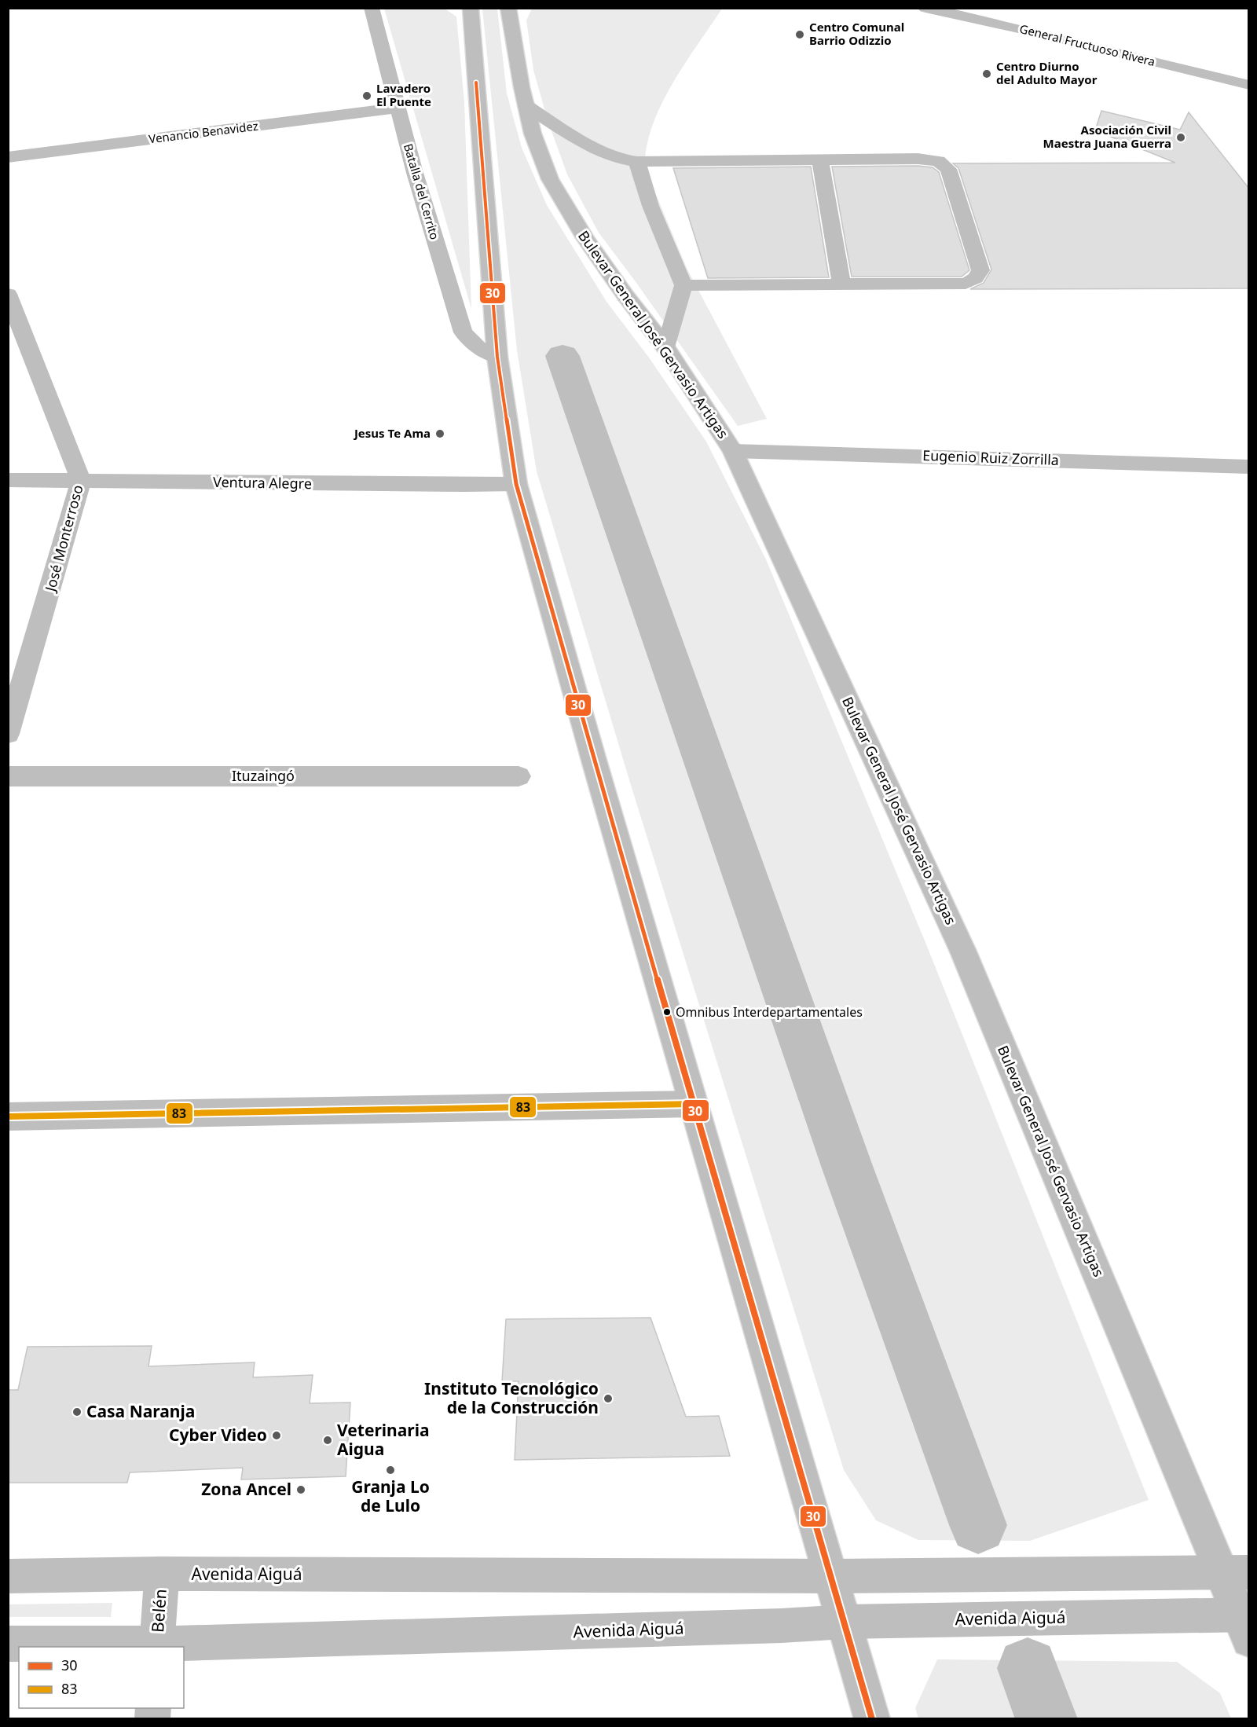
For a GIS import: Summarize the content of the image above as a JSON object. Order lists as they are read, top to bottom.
{
  "streets": {
    "street": [
      "General Fructuoso Rivera",
      "Venancio Benavidez",
      "Batalla del Cerrito",
      "Bulevar General José Gervasio Artigas",
      "Eugenio Ruiz Zorrilla",
      "Ventura Alegre",
      "José Monterroso",
      "Ituzaingó",
      "Avenida Aiguá",
      "Belén"
    ]
  },
  "crossings": [
    ["Venancio Benavidez", "Batalla del Cerrito"],
    ["Bulevar General José Gervasio Artigas", "Eugenio Ruiz Zorrilla"],
    ["Bulevar General José Gervasio Artigas", "Avenida Aiguá"],
    ["Ventura Alegre", "José Monterroso"],
    ["Avenida Aiguá", "Belén"]
  ],
  "places": [
    "Centro Comunal Barrio Odizzio",
    "Centro Diurno del Adulto Mayor",
    "Lavadero El Puente",
    "Asociación Civil Maestra Juana Guerra",
    "Jesus Te Ama",
    "Omnibus Interdepartamentales",
    "Instituto Tecnológico de la Construcción",
    "Casa Naranja",
    "Cyber Video",
    "Veterinaria Aigua",
    "Granja Lo de Lulo",
    "Zona Ancel"
  ],
  "lines": ["transit line 30", "transit line 83"],
  "legend": ["30", "83"]
}
